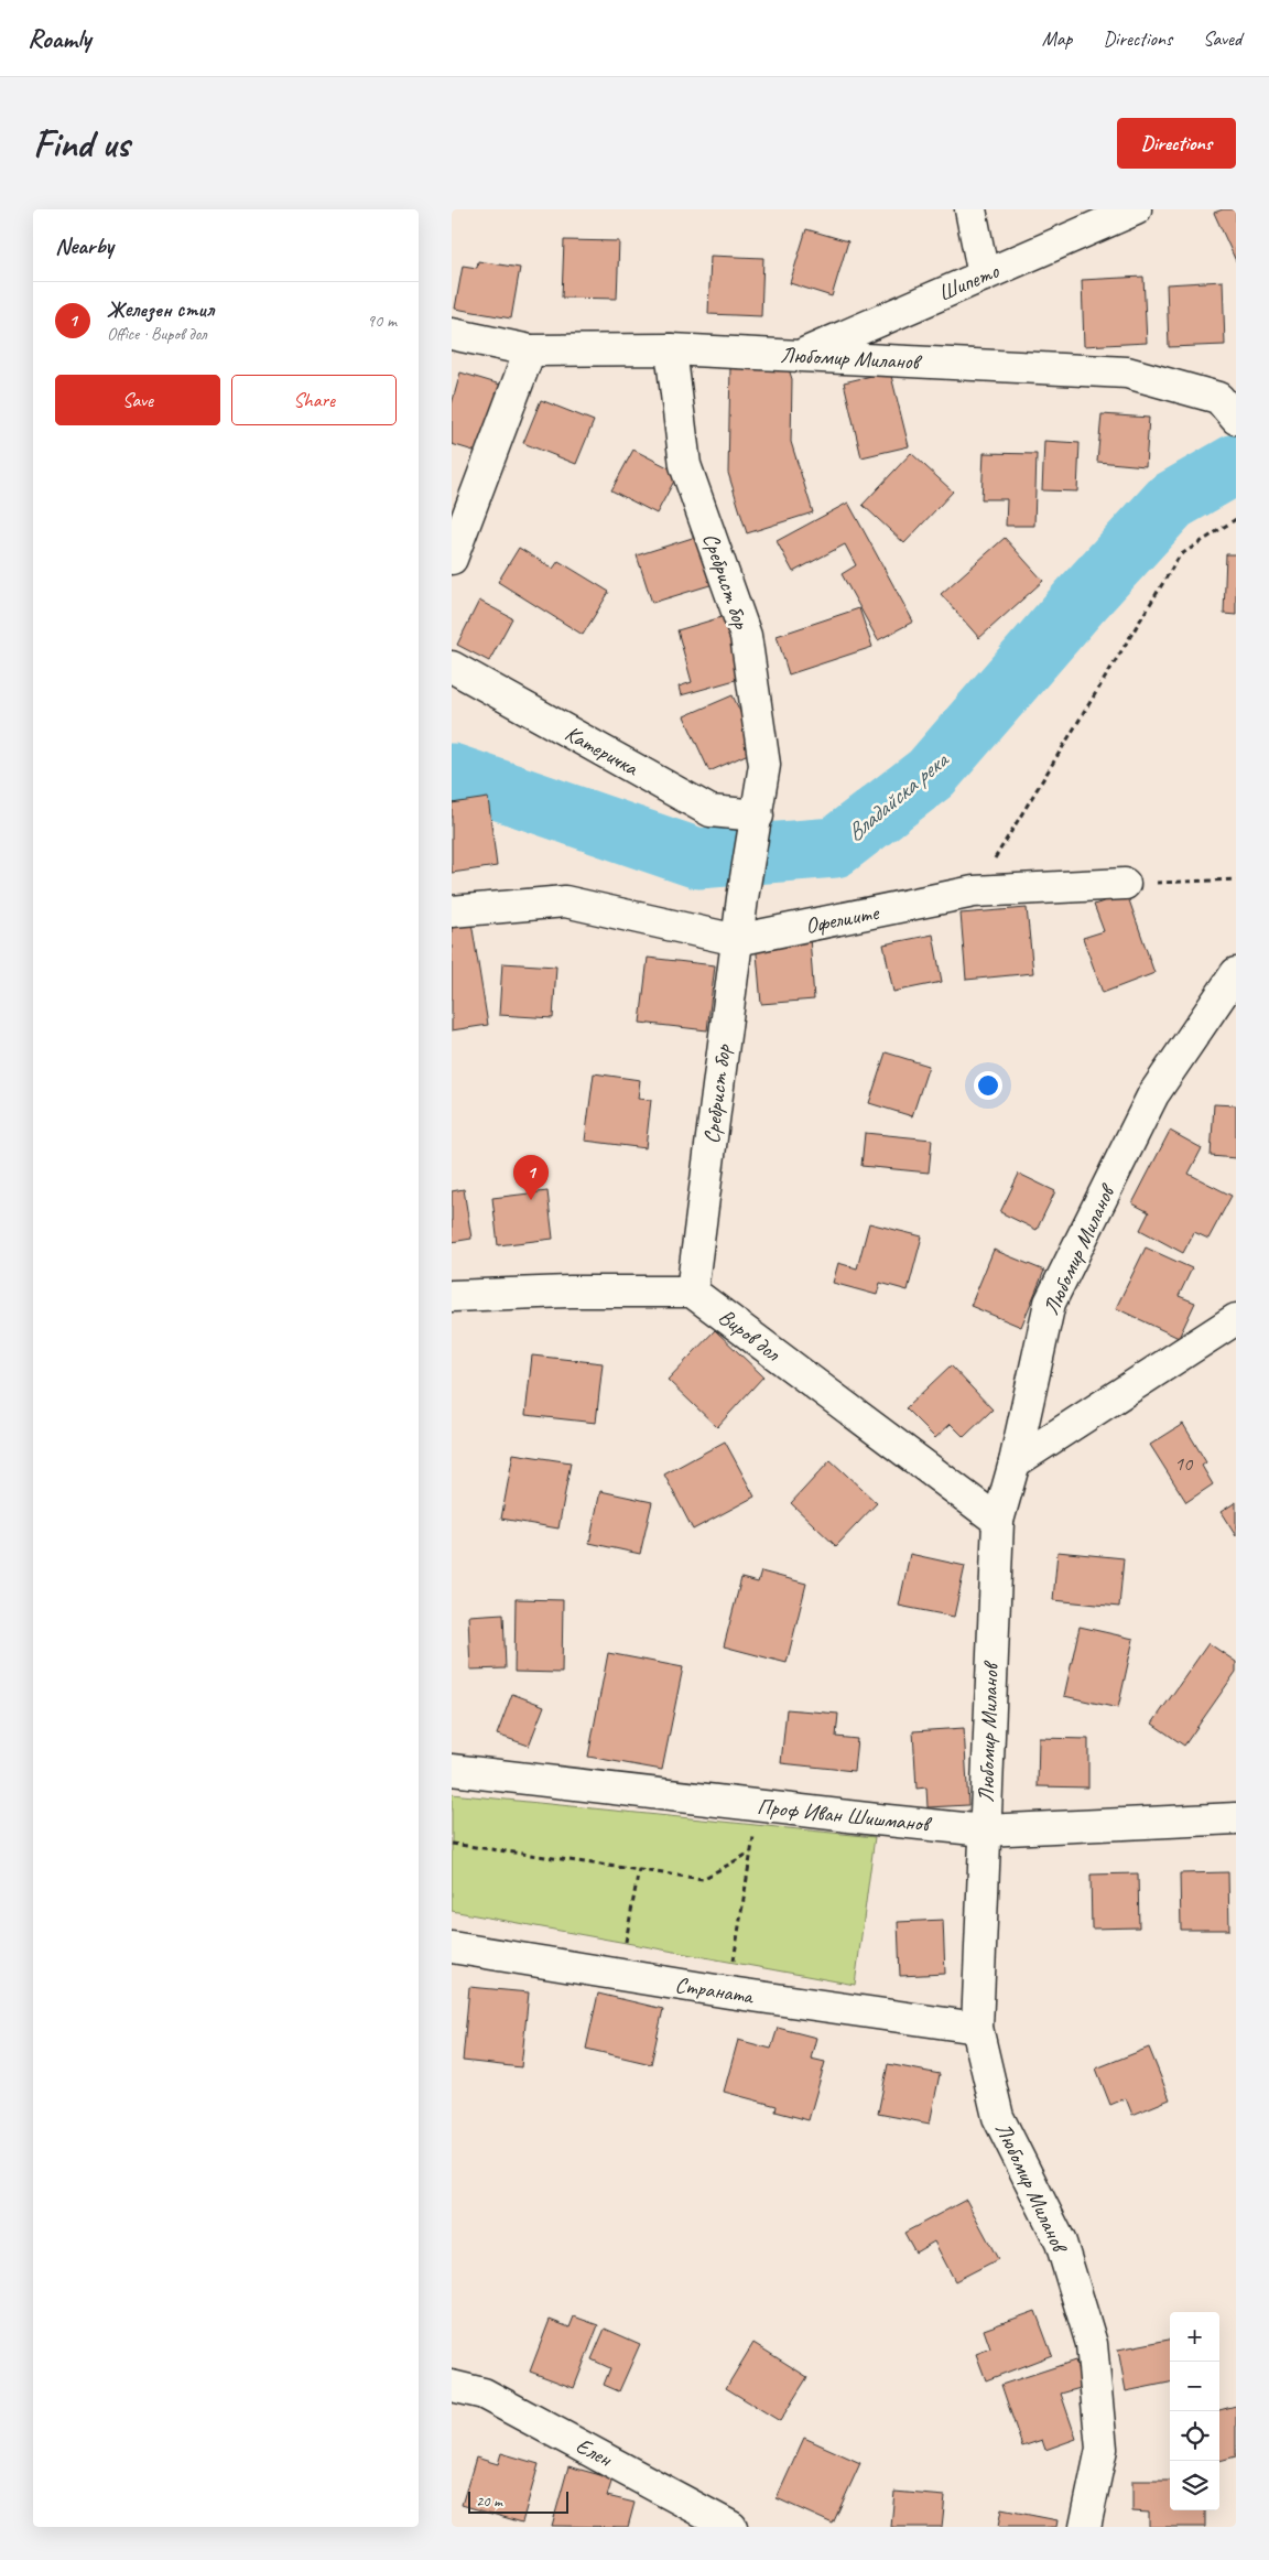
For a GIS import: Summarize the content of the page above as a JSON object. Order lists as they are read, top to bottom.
{
  "streets": {
    "street": [
      "Шипето",
      "Любомир Миланов",
      "Сребрист бор",
      "Катеричка",
      "Офелиите",
      "Виров дол",
      "Проф Иван Шишманов",
      "Страната",
      "Елен"
    ]
  },
  "crossings": [
    ["Шипето", "Любомир Миланов"],
    ["Любомир Миланов", "Сребрист бор"],
    ["Любомир Миланов", "Виров дол"],
    ["Любомир Миланов", "Проф Иван Шишманов"],
    ["Любомир Миланов", "Страната"],
    ["Сребрист бор", "Катеричка"],
    ["Сребрист бор", "Офелиите"],
    ["Сребрист бор", "Виров дол"]
  ],
  "water": ["Владайска река"],
  "house_numbers": ["10"],
  "scale_bar": "20 m",
  "page": {
    "header": "Roamly",
    "nav": ["Map", "Directions", "Saved"],
    "buttons": [
      "Directions",
      ["Save", "Share"]
    ],
    "title": "Find us",
    "heading": "Nearby",
    "list": [
      {
        "mark": "1",
        "name": "Железен стил",
        "note": "Office · Виров дол",
        "value": "90 m"
      }
    ],
    "pins": "1",
    "map_buttons": ["+", "−"],
    "scale": "20 m"
  }
}
